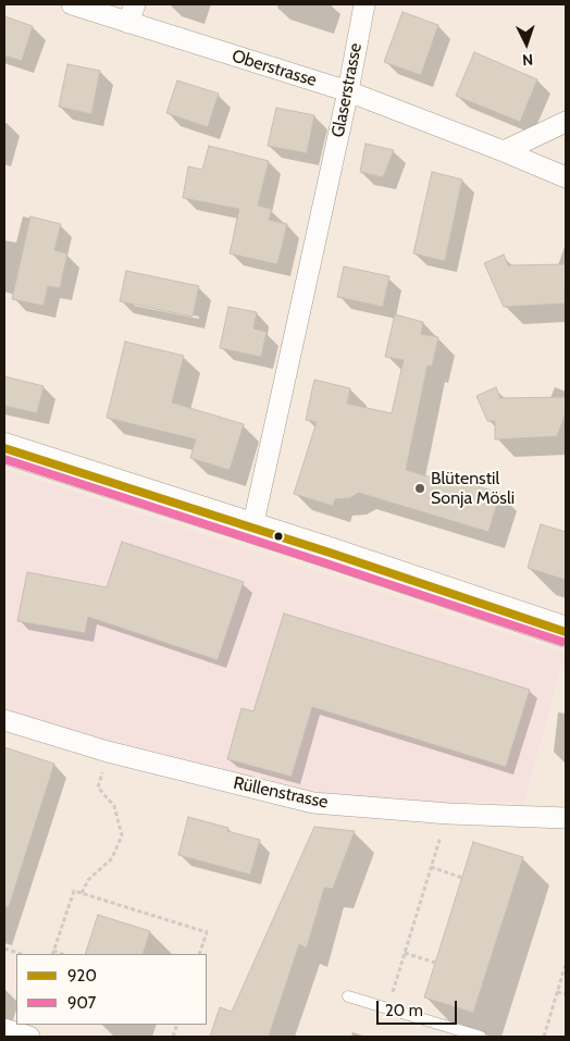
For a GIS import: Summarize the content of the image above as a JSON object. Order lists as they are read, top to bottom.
{
  "streets": {
    "street": ["Oberstrasse", "Glaserstrasse", "Rüllenstrasse"]
  },
  "crossings": [
    ["Oberstrasse", "Glaserstrasse"]
  ],
  "places": ["Blütenstil Sonja Mösli"],
  "lines": ["transit line 920", "transit line 907"],
  "legend": ["920", "907"],
  "scale_bar": "20 m",
  "north": "bottom"
}
